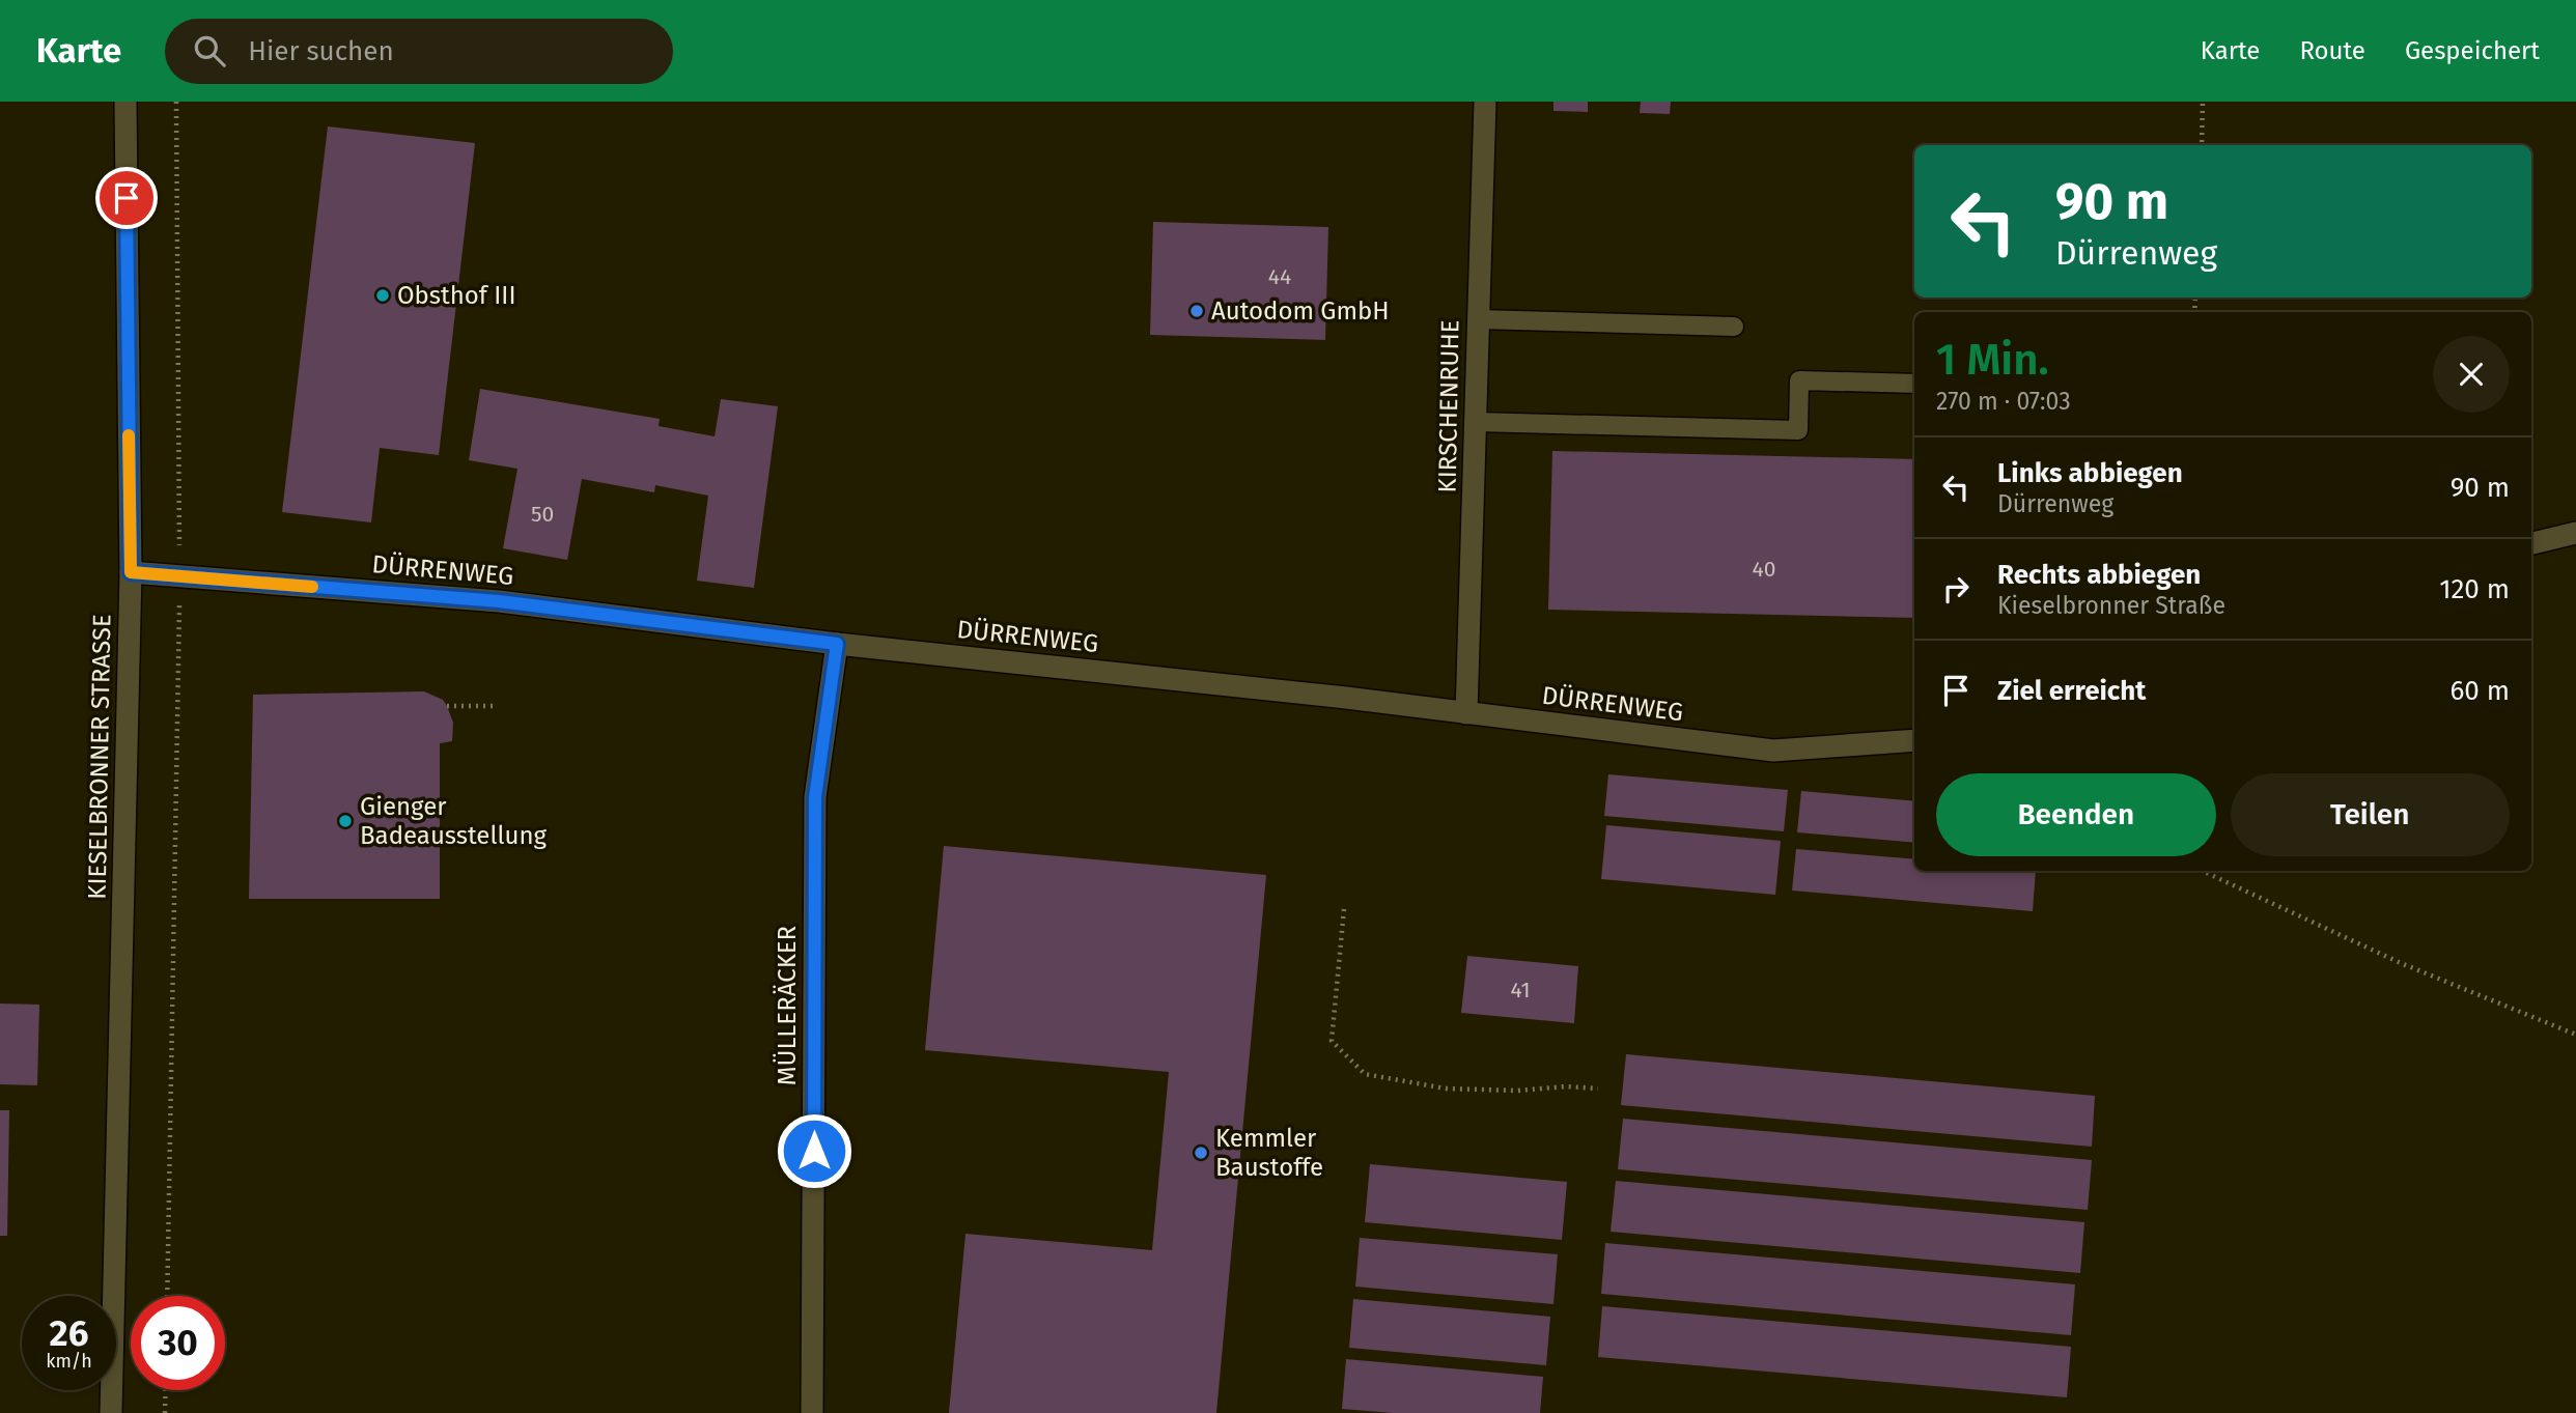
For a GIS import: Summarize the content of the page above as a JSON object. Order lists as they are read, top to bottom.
{
  "streets": {
    "street": [
      "KIRSCHENRUHE",
      "DÜRRENWEG",
      "KIESELBRONNER STRASSE",
      "MÜLLERÄCKER"
    ]
  },
  "crossings": [
    ["KIRSCHENRUHE", "DÜRRENWEG"],
    ["DÜRRENWEG", "KIESELBRONNER STRASSE"],
    ["DÜRRENWEG", "MÜLLERÄCKER"]
  ],
  "places": [
    "Obsthof III",
    "Autodom GmbH",
    "Gienger Badeausstellung",
    "Kemmler Baustoffe"
  ],
  "house_numbers": [
    "44",
    "50",
    "40",
    "41"
  ],
  "page": {
    "header": "Karte",
    "search": "Hier suchen",
    "nav": ["Karte", "Route", "Gespeichert"],
    "turn": ["90 m", "Dürrenweg"],
    "heading": ["1 Min.", "270 m · 07:03"],
    "list": [
      {
        "name": "Links abbiegen",
        "note": "Dürrenweg",
        "value": "90 m"
      },
      {
        "name": "Rechts abbiegen",
        "note": "Kieselbronner Straße",
        "value": "120 m"
      },
      {
        "name": "Ziel erreicht",
        "value": "60 m"
      }
    ],
    "buttons": ["Beenden", "Teilen"],
    "speed": "26 km/h",
    "limit": "30"
  }
}
